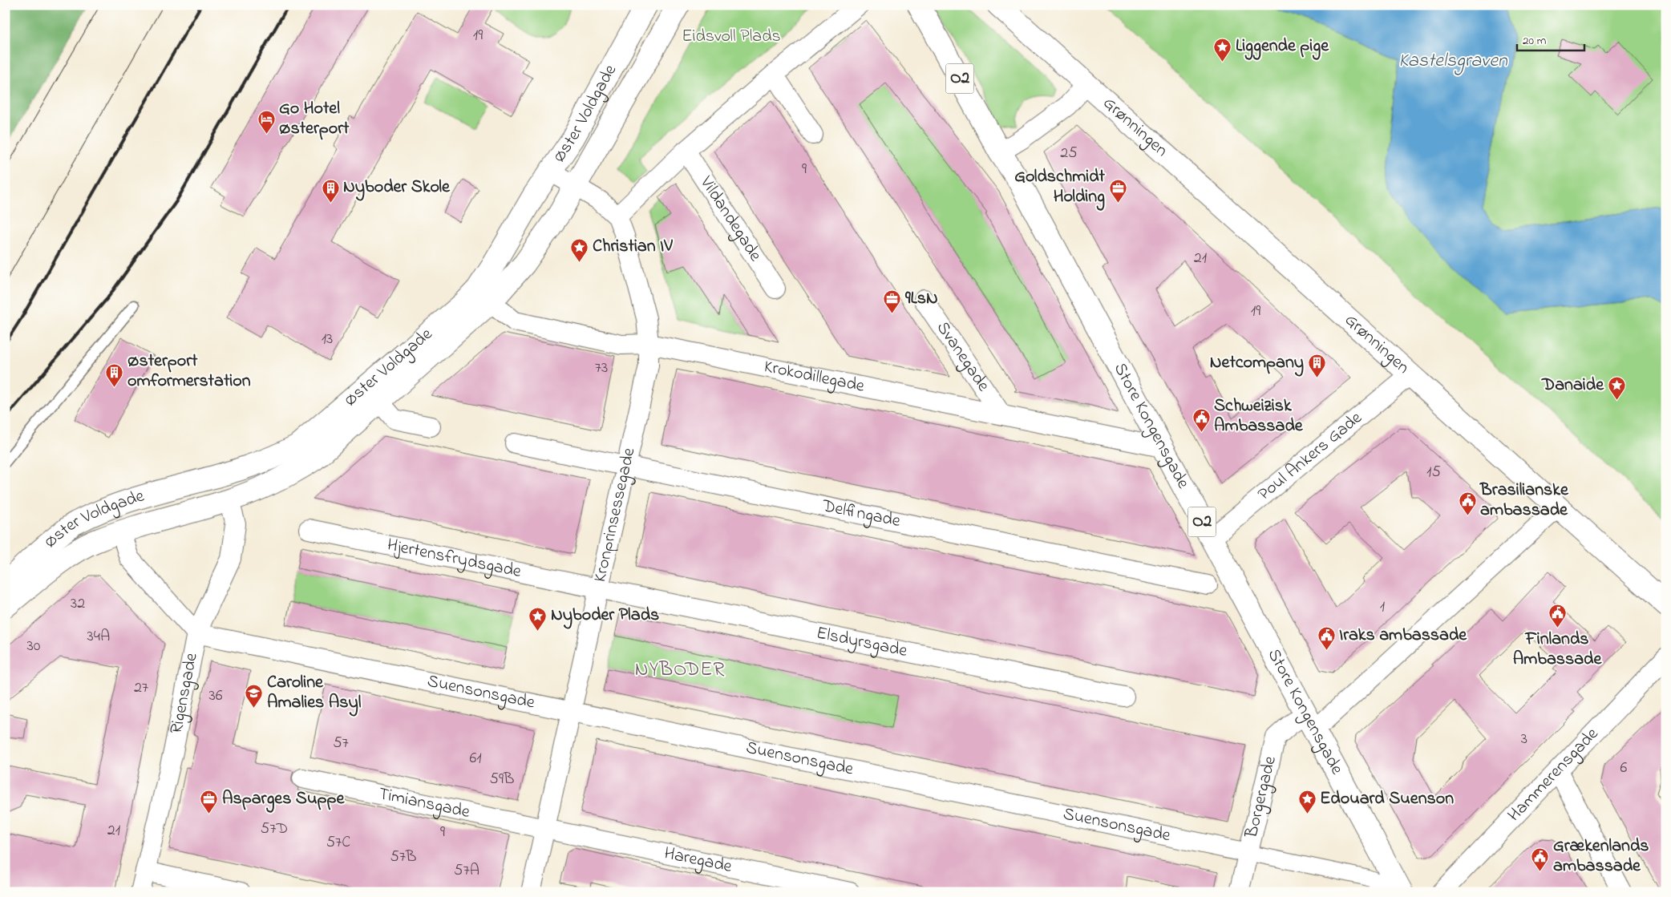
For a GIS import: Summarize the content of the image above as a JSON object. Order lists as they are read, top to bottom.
{
  "streets": {
    "main road": [
      "O2",
      "Øster Voldgade",
      "Grønningen",
      "Store Kongensgade"
    ],
    "street": [
      "Vildandegade",
      "Svanegade",
      "Krokodillegade",
      "Poul Ankers Gade",
      "Delfingade",
      "Kronprinsessegade",
      "Hjertensfrydsgade",
      "Elsdyrsgade",
      "Suensonsgade",
      "Rigensgade",
      "Hammerensgade",
      "Borgergade",
      "Timiansgade",
      "Haregade"
    ]
  },
  "crossings": [
    ["Øster Voldgade", "Krokodillegade"],
    ["Øster Voldgade", "Kronprinsessegade"],
    ["Øster Voldgade", "Suensonsgade"],
    ["Øster Voldgade", "Rigensgade"],
    ["Grønningen", "Store Kongensgade"],
    ["Grønningen", "Poul Ankers Gade"],
    ["Grønningen", "Borgergade"],
    ["Svanegade", "Krokodillegade"],
    ["Krokodillegade", "Store Kongensgade"],
    ["Krokodillegade", "Kronprinsessegade"],
    ["Store Kongensgade", "Poul Ankers Gade"],
    ["Store Kongensgade", "Suensonsgade"],
    ["Store Kongensgade", "Borgergade"],
    ["Delfingade", "Kronprinsessegade"],
    ["Kronprinsessegade", "Hjertensfrydsgade"],
    ["Kronprinsessegade", "Elsdyrsgade"],
    ["Kronprinsessegade", "Suensonsgade"],
    ["Kronprinsessegade", "Timiansgade"],
    ["Kronprinsessegade", "Haregade"],
    ["Hjertensfrydsgade", "Elsdyrsgade"],
    ["Suensonsgade", "Rigensgade"],
    ["Suensonsgade", "Borgergade"],
    ["Timiansgade", "Haregade"]
  ],
  "districts": ["NYBODER"],
  "water": ["Kastelsgraven"],
  "parks": ["Eidsvoll Plads"],
  "places": {
    "place": [
      "Liggende pige",
      "Christian IV",
      "Danaide",
      "Nyboder Plads",
      "Edouard Suenson"
    ],
    "hotel": ["Go Hotel Østerport"],
    "building": ["Nyboder Skole", "Netcompany", "Østerport omformerstation"],
    "office": ["Goldschmidt Holding", "9LsN", "Asparges Suppe"],
    "public building": [
      "Schweizisk Ambassade",
      "Brasilianske ambassade",
      "Finlands Ambassade",
      "Iraks ambassade",
      "Grækenlands ambassade"
    ],
    "school or university": ["Caroline Amalies Asyl"]
  },
  "house_numbers": [
    "19",
    "25",
    "9",
    "21",
    "19",
    "13",
    "73",
    "15",
    "32",
    "1",
    "34A",
    "30",
    "27",
    "36",
    "3",
    "57",
    "61",
    "6",
    "59B",
    "57D",
    "21",
    "9",
    "57C",
    "57B",
    "57A"
  ],
  "scale_bar": "20 m"
}
